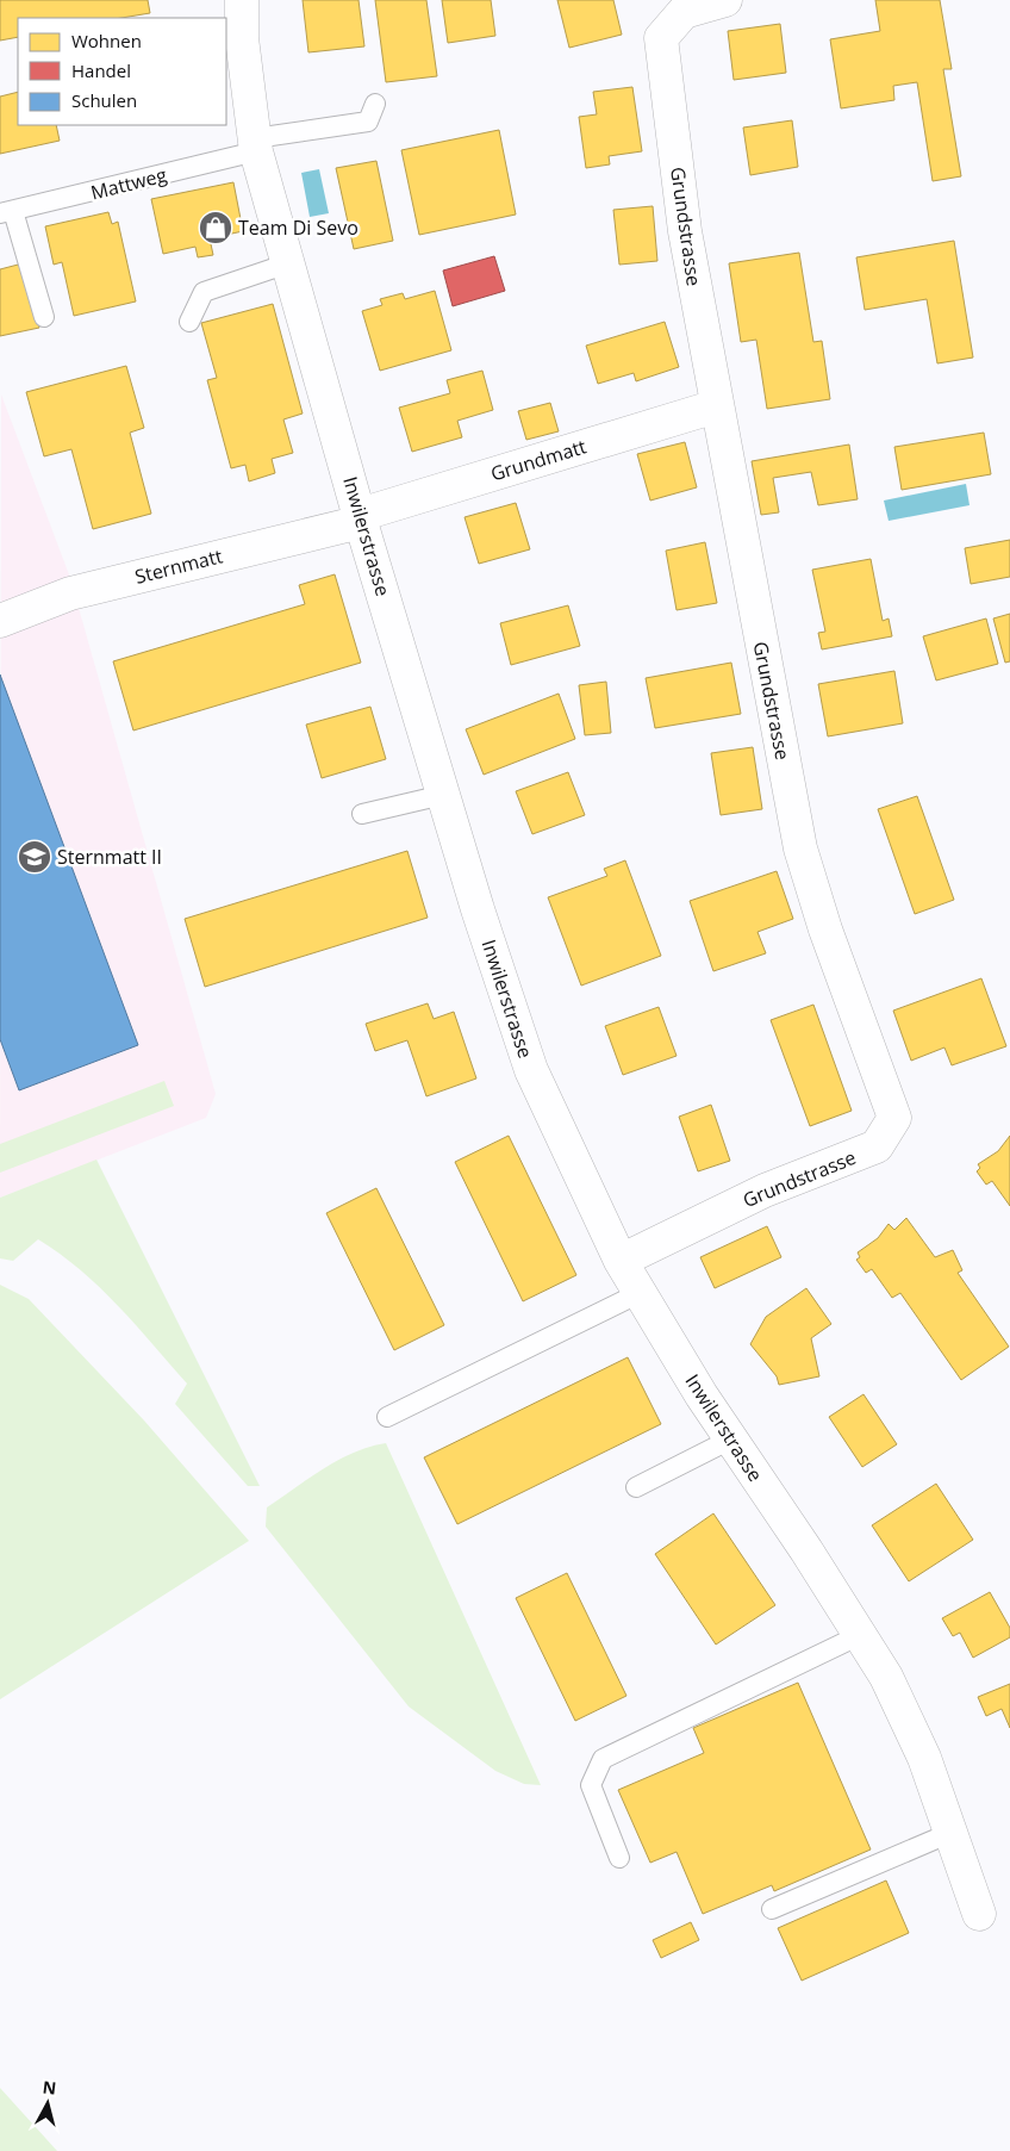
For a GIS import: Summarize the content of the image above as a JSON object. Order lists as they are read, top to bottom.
{
  "streets": {
    "street": [
      "Grundstrasse",
      "Grundmatt",
      "Inwilerstrasse",
      "Sternmatt"
    ],
    "lane": ["Mattweg"]
  },
  "crossings": [
    ["Mattweg", "Inwilerstrasse"],
    ["Grundstrasse", "Grundmatt"],
    ["Grundstrasse", "Inwilerstrasse"],
    ["Grundmatt", "Inwilerstrasse"],
    ["Grundmatt", "Sternmatt"],
    ["Inwilerstrasse", "Sternmatt"]
  ],
  "places": {
    "shop": ["Team Di Sevo"],
    "school or university": ["Sternmatt II"]
  },
  "legend": ["Wohnen", "Handel", "Schulen"],
  "north": "top"
}
